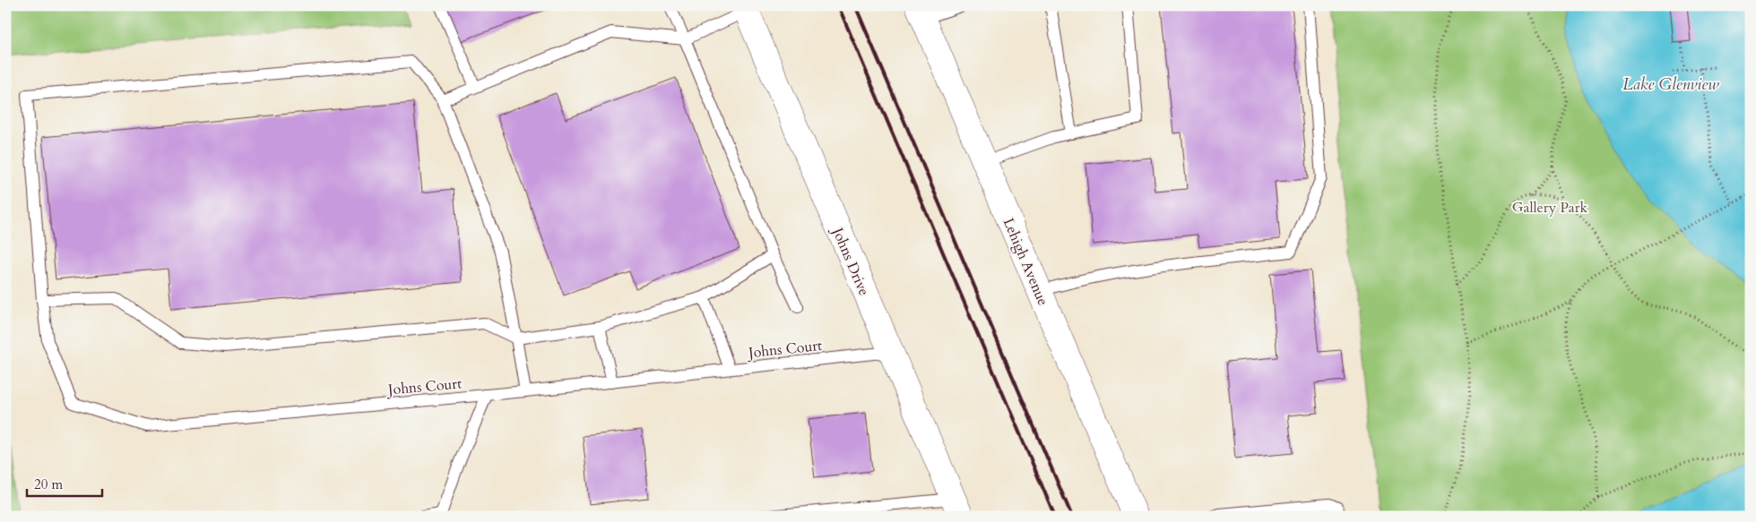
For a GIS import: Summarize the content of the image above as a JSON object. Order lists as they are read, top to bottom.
{
  "streets": {
    "street": ["Johns Drive", "Lehigh Avenue"],
    "lane": ["Johns Court"]
  },
  "crossings": [
    ["Johns Drive", "Johns Court"]
  ],
  "water": ["Lake Glenview"],
  "parks": ["Gallery Park"],
  "scale_bar": "20 m"
}
